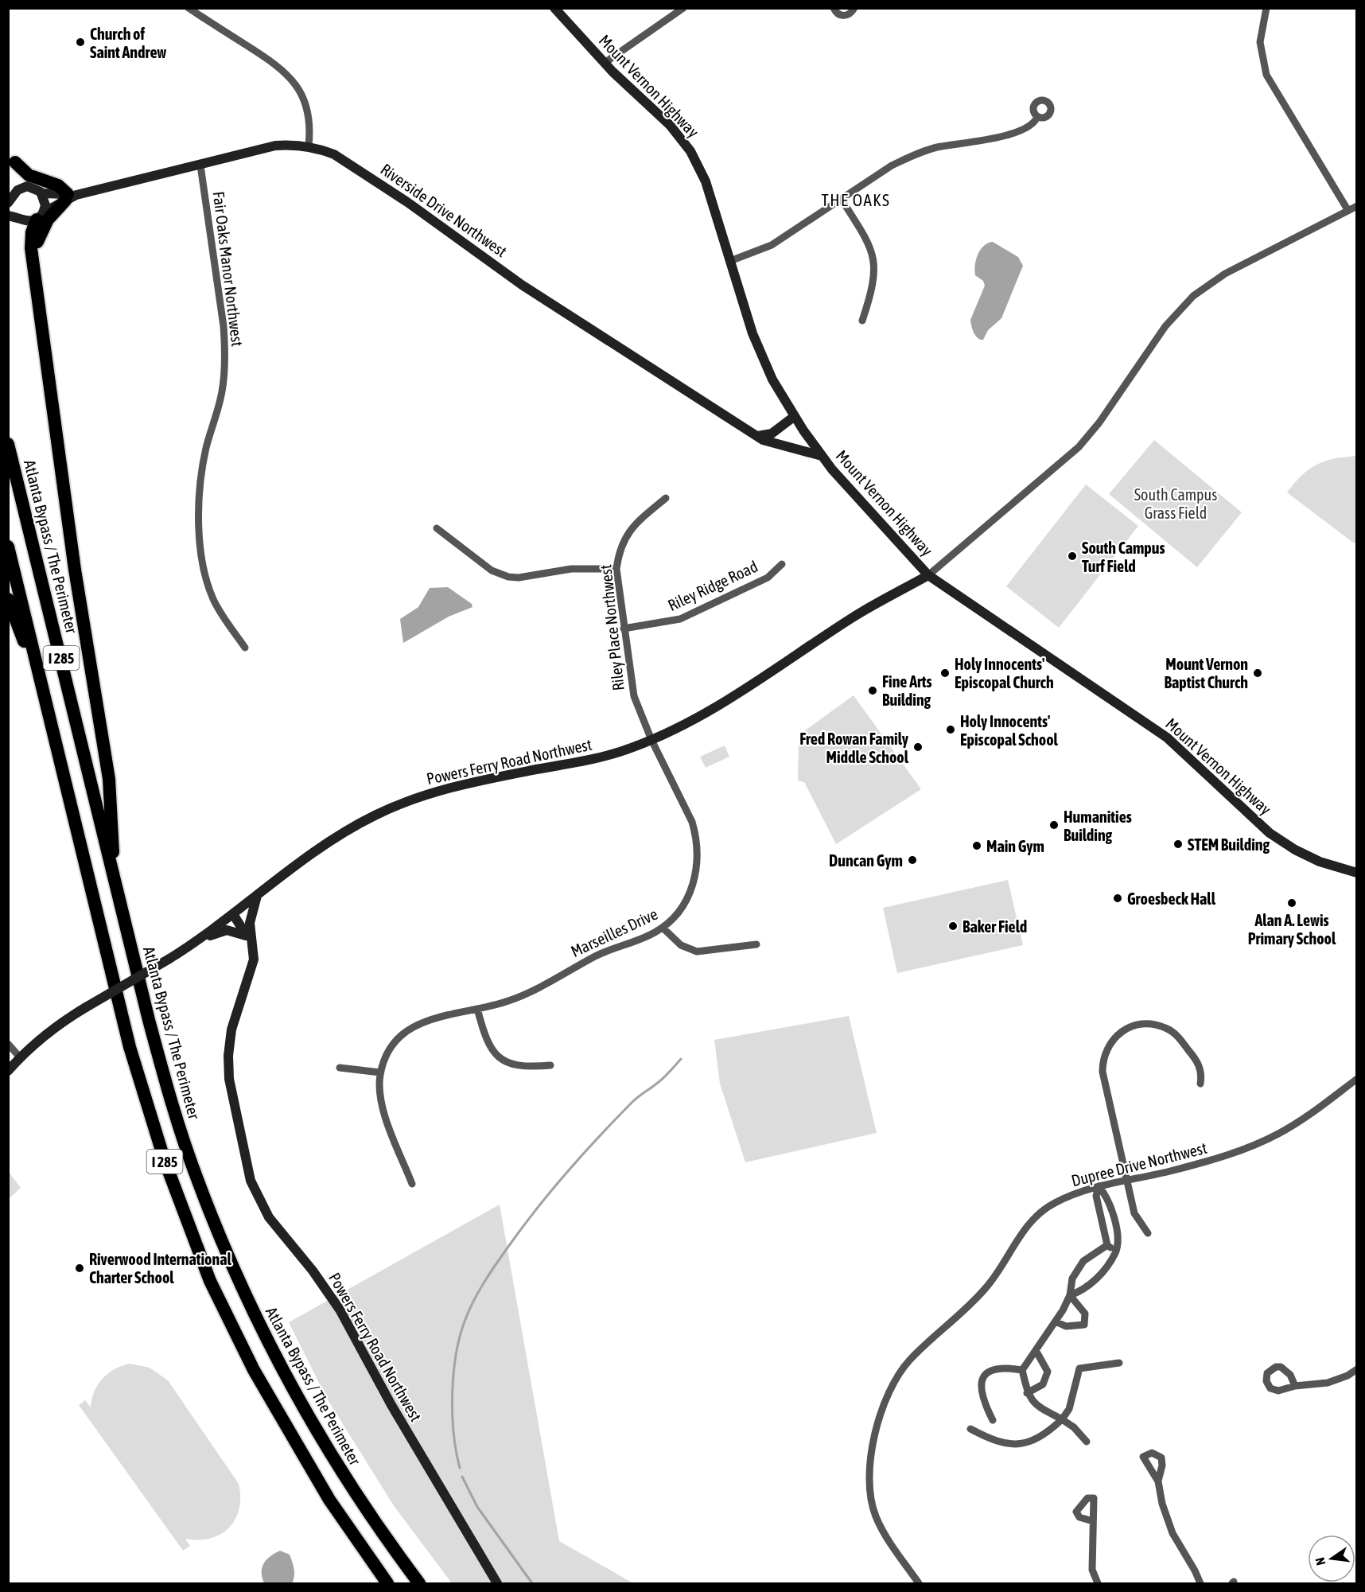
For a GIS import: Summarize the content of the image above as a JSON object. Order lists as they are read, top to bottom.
{
  "streets": {
    "highway": ["Atlanta Bypass / The Perimeter", "I 285"],
    "street": [
      "Mount Vernon Highway",
      "Riverside Drive Northwest",
      "Fair Oaks Manor Northwest",
      "Riley Ridge Road",
      "Riley Place Northwest",
      "Powers Ferry Road Northwest",
      "Marseilles Drive",
      "Dupree Drive Northwest"
    ]
  },
  "crossings": [
    ["Mount Vernon Highway", "Riverside Drive Northwest"],
    ["Mount Vernon Highway", "Powers Ferry Road Northwest"],
    ["Riverside Drive Northwest", "Fair Oaks Manor Northwest"],
    ["Riley Ridge Road", "Riley Place Northwest"],
    ["Riley Place Northwest", "Powers Ferry Road Northwest"],
    ["Riley Place Northwest", "Marseilles Drive"],
    ["Powers Ferry Road Northwest", "Marseilles Drive"]
  ],
  "districts": ["THE OAKS"],
  "parks": ["South Campus Grass Field"],
  "places": [
    "Church of Saint Andrew",
    "South Campus Turf Field",
    "Holy Innocents' Episcopal Church",
    "Mount Vernon Baptist Church",
    "Fine Arts Building",
    "Holy Innocents' Episcopal School",
    "Fred Rowan Family Middle School",
    "Humanities Building",
    "STEM Building",
    "Main Gym",
    "Duncan Gym",
    "Groesbeck Hall",
    "Alan A. Lewis Primary School",
    "Baker Field",
    "Riverwood International Charter School"
  ],
  "north": "left"
}
